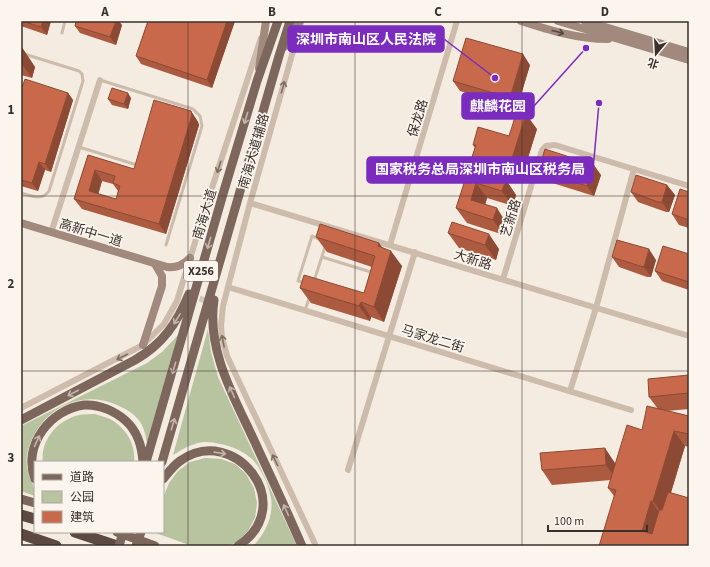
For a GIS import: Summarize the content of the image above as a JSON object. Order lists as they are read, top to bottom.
{
  "streets": {
    "main road": ["南海大道", "X256"],
    "street": [
      "保龙路",
      "南海大道辅路",
      "艺新路",
      "高新中一道",
      "大新路",
      "马家龙二街"
    ]
  },
  "crossings": [
    ["保龙路", "大新路"],
    ["南海大道辅路", "高新中一道"],
    ["南海大道辅路", "大新路"],
    ["南海大道辅路", "马家龙二街"],
    ["艺新路", "大新路"]
  ],
  "places": ["麒麟花园", "深圳市南山区人民法院", "国家税务总局深圳市南山区税务局"],
  "legend": ["道路", "公园", "建筑"],
  "scale_bar": "100 m",
  "north": "bottom",
  "grid": {
    "columns": [
      "A",
      "B",
      "C",
      "D"
    ],
    "rows": ["1", "2", "3"]
  }
}
